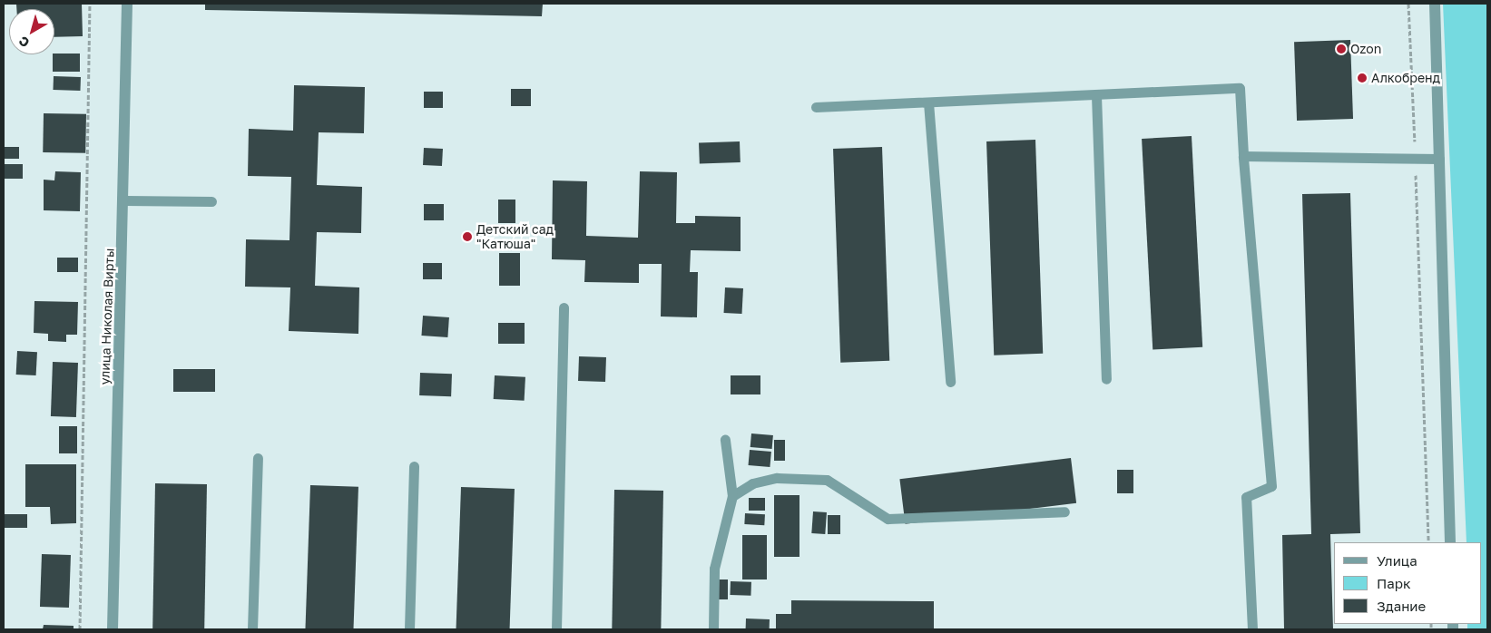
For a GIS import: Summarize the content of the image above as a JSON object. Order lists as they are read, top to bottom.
{
  "streets": {
    "street": ["улица Николая Вирты"]
  },
  "places": ["Ozon", "Алкобренд", "Детский сад \"Катюша\""],
  "legend": ["Улица", "Парк", "Здание"],
  "north": "bottom left"
}
